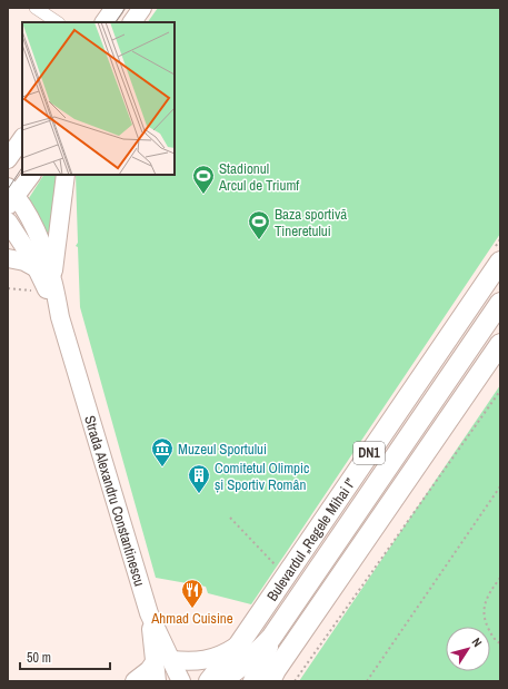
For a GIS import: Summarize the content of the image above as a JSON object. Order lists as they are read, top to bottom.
{
  "streets": {
    "main road": ["DN1", "Strada Alexandru Constantinescu", "Bulevardul „Regele Mihai I”"]
  },
  "places": {
    "sports": ["Stadionul Arcul de Triumf", "Baza sportivă Tineretului"],
    "museum": ["Muzeul Sportului"],
    "building": ["Comitetul Olimpic și Sportiv Român"],
    "restaurant": ["Ahmad Cuisine"]
  },
  "scale_bar": "50 m",
  "north": "top right"
}
